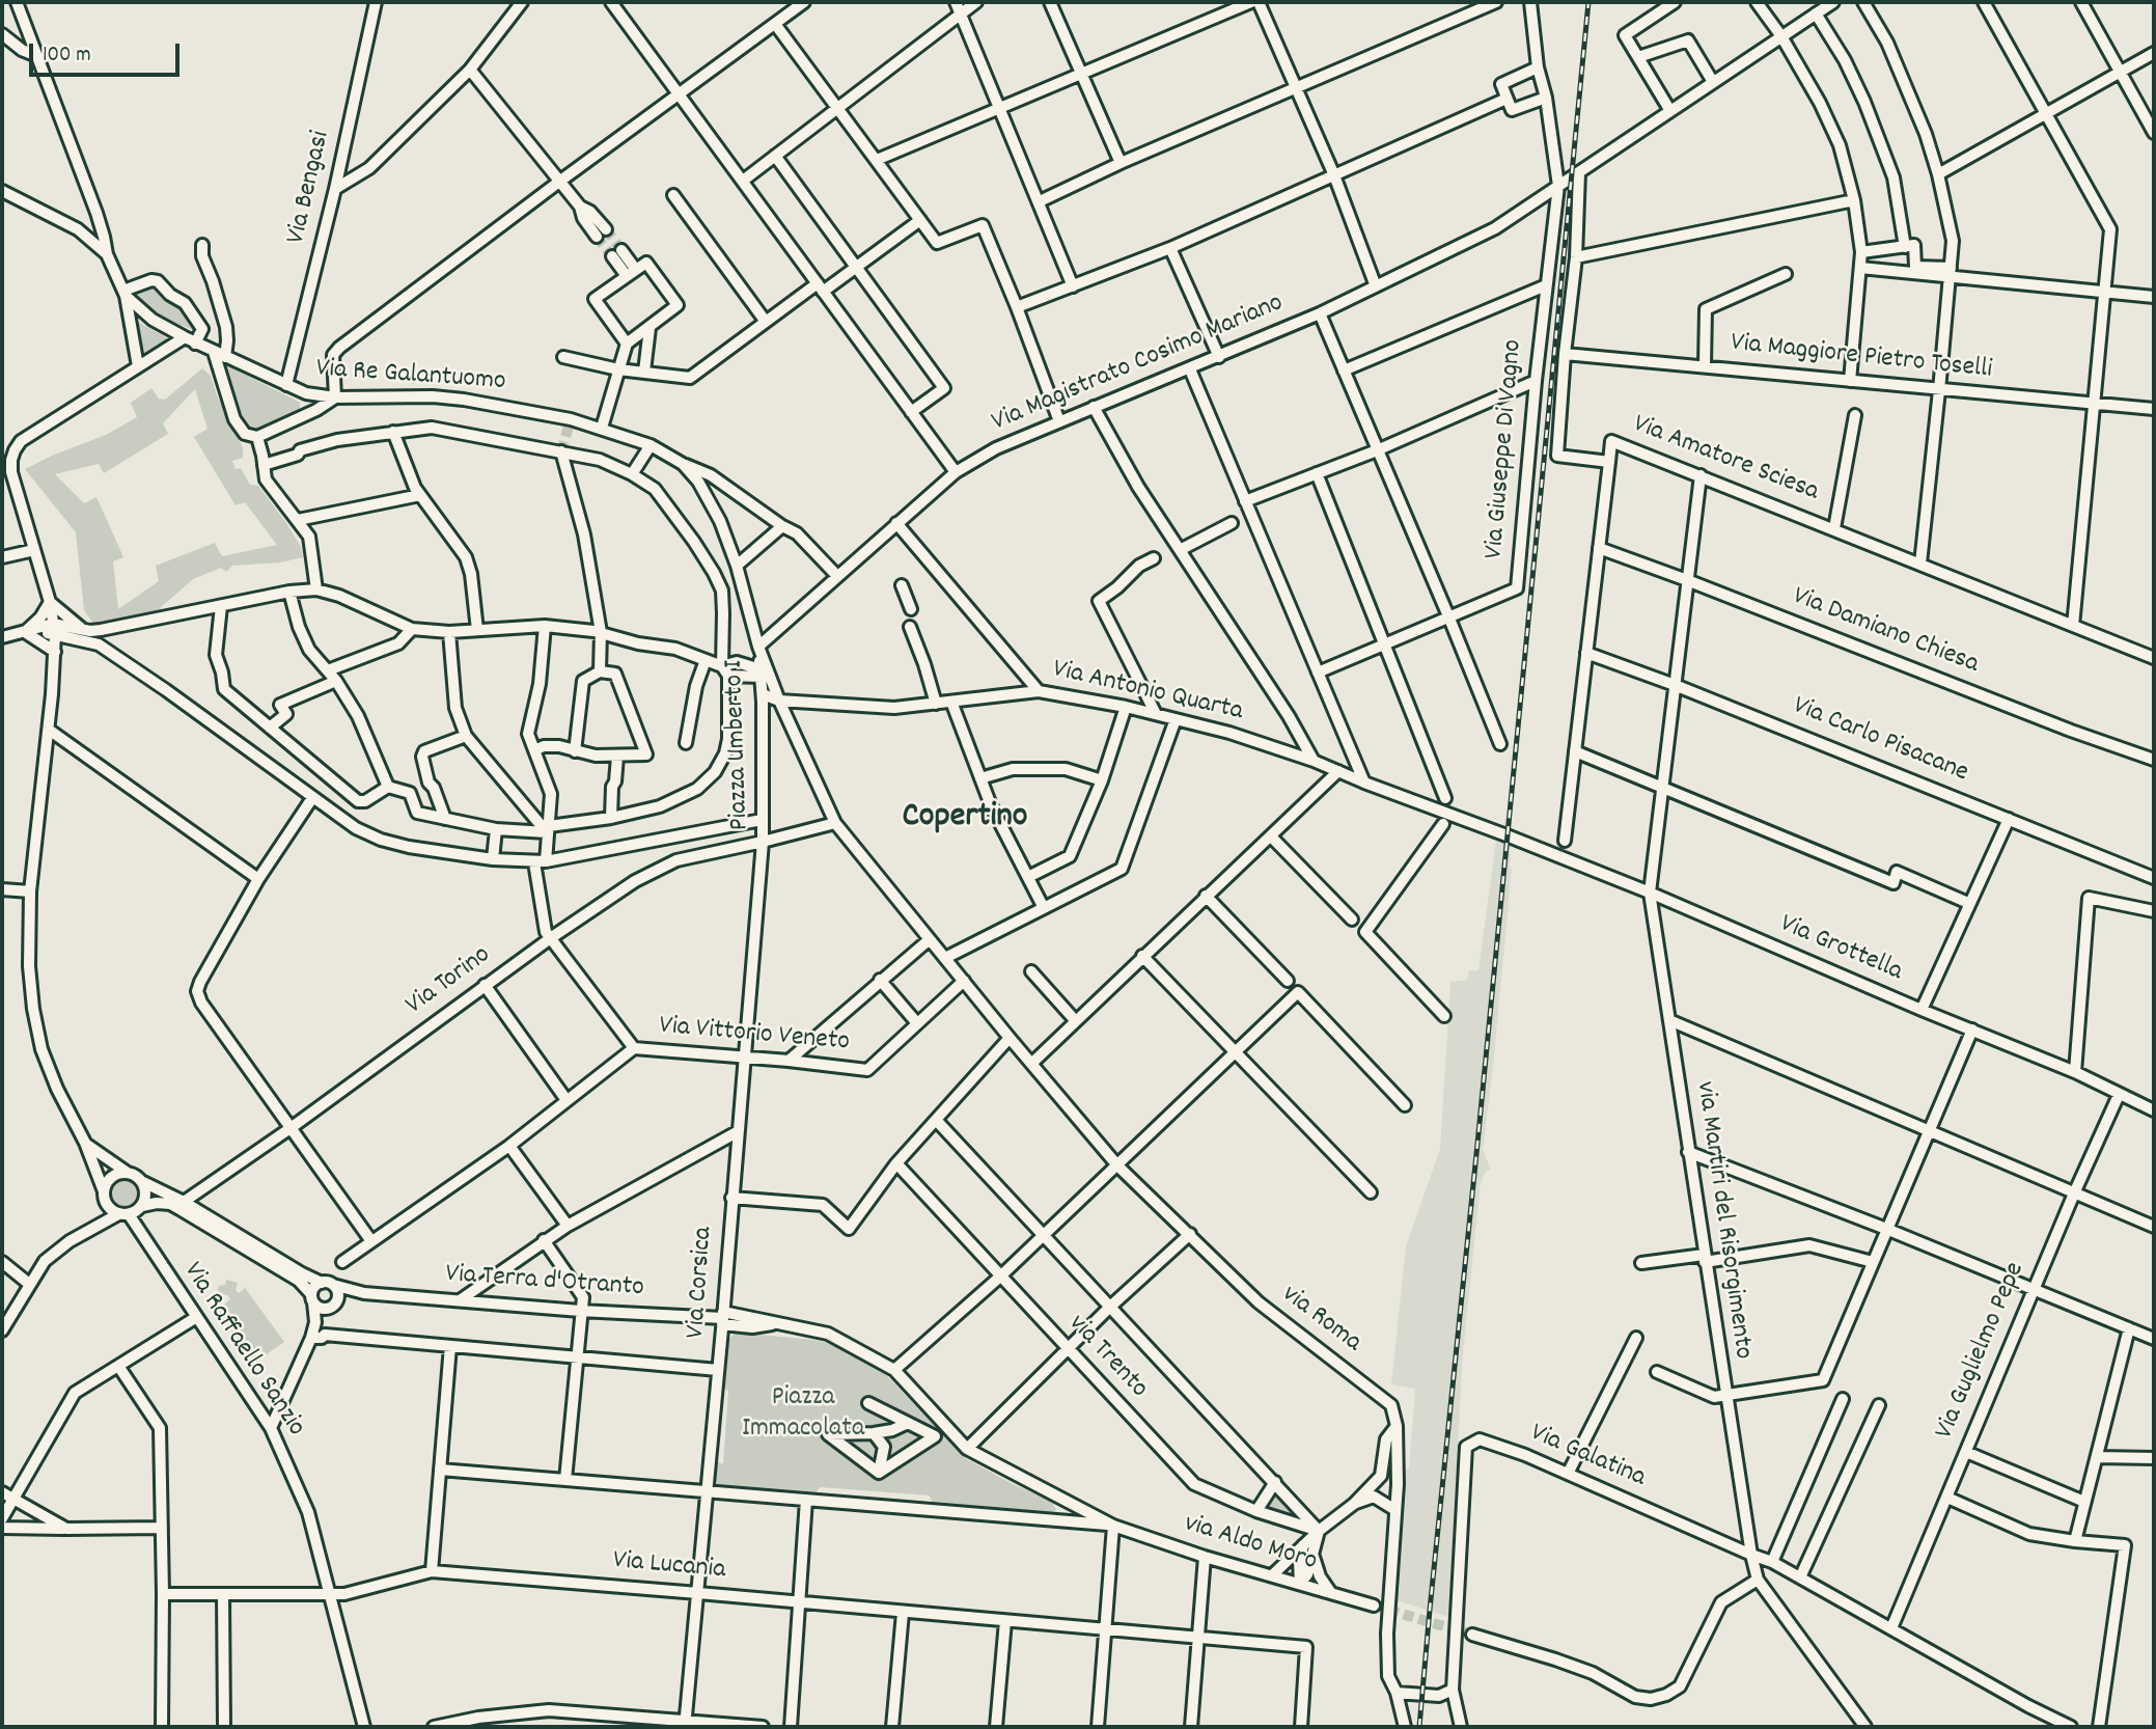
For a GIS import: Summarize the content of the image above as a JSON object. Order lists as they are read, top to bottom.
{
  "streets": {
    "street": [
      "Via Bengasi",
      "Via Maggiore Pietro Toselli",
      "Via Magistrato Cosimo Mariano",
      "Via Re Galantuomo",
      "Via Giuseppe Di Vagno",
      "Via Amatore Sciesa",
      "Via Damiano Chiesa",
      "Via Antonio Quarta",
      "Via Carlo Pisacane",
      "Piazza Umberto I",
      "Via Grottella",
      "Via Torino",
      "Via Vittorio Veneto",
      "via Martiri del Risorgimento",
      "Via Terra d'Otranto",
      "Via Corsica",
      "via Roma",
      "Via Raffaello Sanzio",
      "Via Guglielmo Pepe",
      "via Trento",
      "Via Galatina",
      "via Aldo Moro",
      "Via Lucania"
    ]
  },
  "crossings": [
    ["Via Bengasi", "Via Re Galantuomo"],
    ["Via Maggiore Pietro Toselli", "Via Amatore Sciesa"],
    ["Via Magistrato Cosimo Mariano", "Via Re Galantuomo"],
    ["Via Magistrato Cosimo Mariano", "Via Giuseppe Di Vagno"],
    ["Via Magistrato Cosimo Mariano", "Via Amatore Sciesa"],
    ["Via Magistrato Cosimo Mariano", "Piazza Umberto I"],
    ["Via Re Galantuomo", "Piazza Umberto I"],
    ["Via Amatore Sciesa", "via Martiri del Risorgimento"],
    ["Via Damiano Chiesa", "via Martiri del Risorgimento"],
    ["Via Antonio Quarta", "Piazza Umberto I"],
    ["Via Antonio Quarta", "Via Grottella"],
    ["Via Carlo Pisacane", "via Martiri del Risorgimento"],
    ["Piazza Umberto I", "Via Torino"],
    ["Piazza Umberto I", "Via Corsica"],
    ["Piazza Umberto I", "via Roma"],
    ["Via Grottella", "via Martiri del Risorgimento"],
    ["Via Grottella", "Via Guglielmo Pepe"],
    ["Via Torino", "Via Vittorio Veneto"],
    ["Via Torino", "Via Terra d'Otranto"],
    ["Via Torino", "Via Corsica"],
    ["Via Vittorio Veneto", "Via Corsica"],
    ["Via Vittorio Veneto", "via Roma"],
    ["via Martiri del Risorgimento", "Via Galatina"],
    ["Via Terra d'Otranto", "Via Corsica"],
    ["Via Terra d'Otranto", "Via Raffaello Sanzio"],
    ["Via Corsica", "Via Lucania"],
    ["Via Raffaello Sanzio", "Via Lucania"],
    ["Via Guglielmo Pepe", "Via Galatina"]
  ],
  "districts": ["Copertino"],
  "parks": ["Piazza Immacolata"],
  "scale_bar": "100 m"
}
